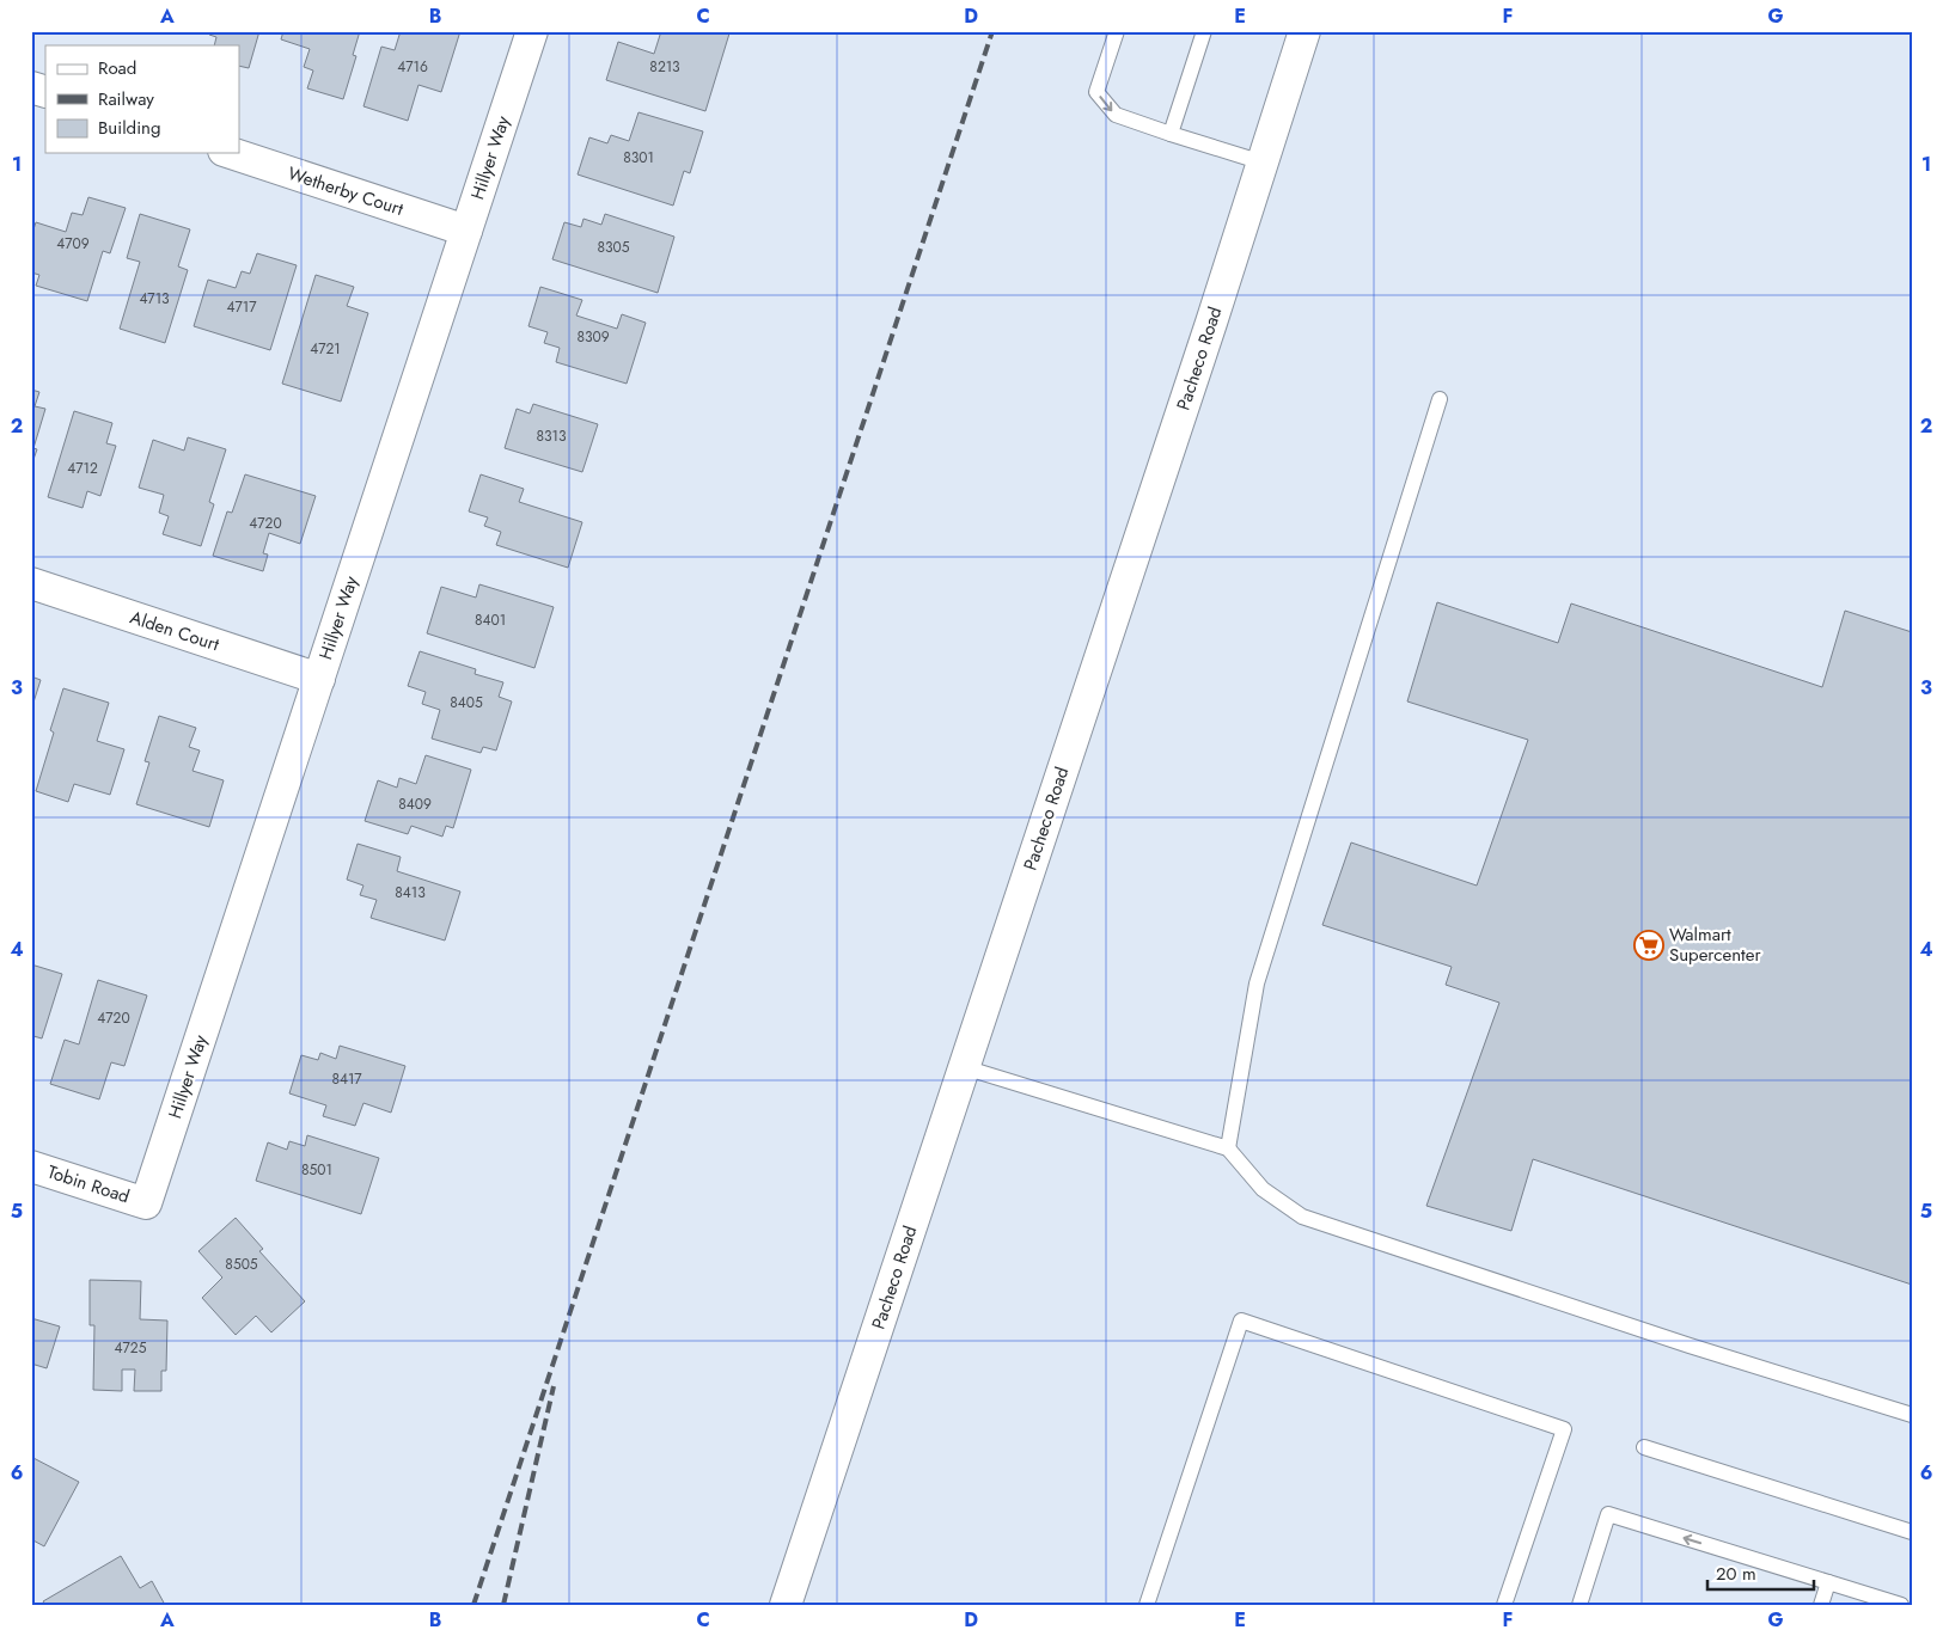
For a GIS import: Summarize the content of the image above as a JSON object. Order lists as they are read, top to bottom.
{
  "streets": {
    "street": [
      "Hillyer Way",
      "Wetherby Court",
      "Pacheco Road",
      "Alden Court",
      "Tobin Road"
    ]
  },
  "crossings": [
    ["Hillyer Way", "Wetherby Court"],
    ["Hillyer Way", "Alden Court"],
    ["Hillyer Way", "Tobin Road"]
  ],
  "places": {
    "supermarket": ["Walmart Supercenter"]
  },
  "house_numbers": [
    "4716",
    "8213",
    "8301",
    "4709",
    "8305",
    "4713",
    "4717",
    "8309",
    "4721",
    "8313",
    "4712",
    "4720",
    "8401",
    "8405",
    "8409",
    "8413",
    "4720",
    "8417",
    "8501",
    "8505",
    "4725"
  ],
  "legend": ["Road", "Railway", "Building"],
  "scale_bar": "20 m",
  "grid": {
    "columns": [
      "A",
      "B",
      "C",
      "D",
      "E",
      "F",
      "G"
    ],
    "rows": [
      "1",
      "2",
      "3",
      "4",
      "5",
      "6"
    ]
  }
}
